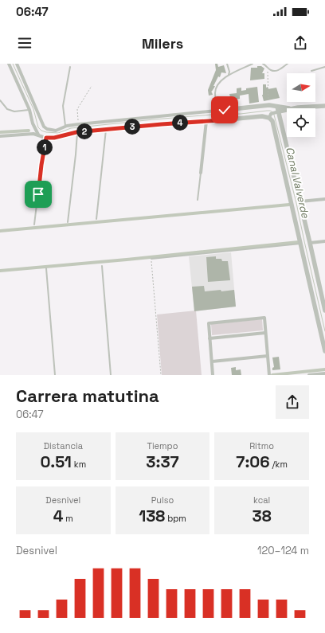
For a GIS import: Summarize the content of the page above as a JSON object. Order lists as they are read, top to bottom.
{
  "water": ["Canal Valverde"],
  "north": "right",
  "page": {
    "status": "06:47",
    "header": "Milers",
    "pins": [
      "4",
      "3",
      "2",
      "1"
    ],
    "heading": ["Carrera matutina", "06:47"],
    "stats": [
      ["Distancia", "0.51 km"],
      ["Tiempo", "3:37"],
      ["Ritmo", "7:06 /km"],
      ["Desnivel", "4 m"],
      ["Pulso", "138 bpm"],
      ["kcal", "38"]
    ],
    "chart": ["Desnivel", "120–124 m"]
  }
}
